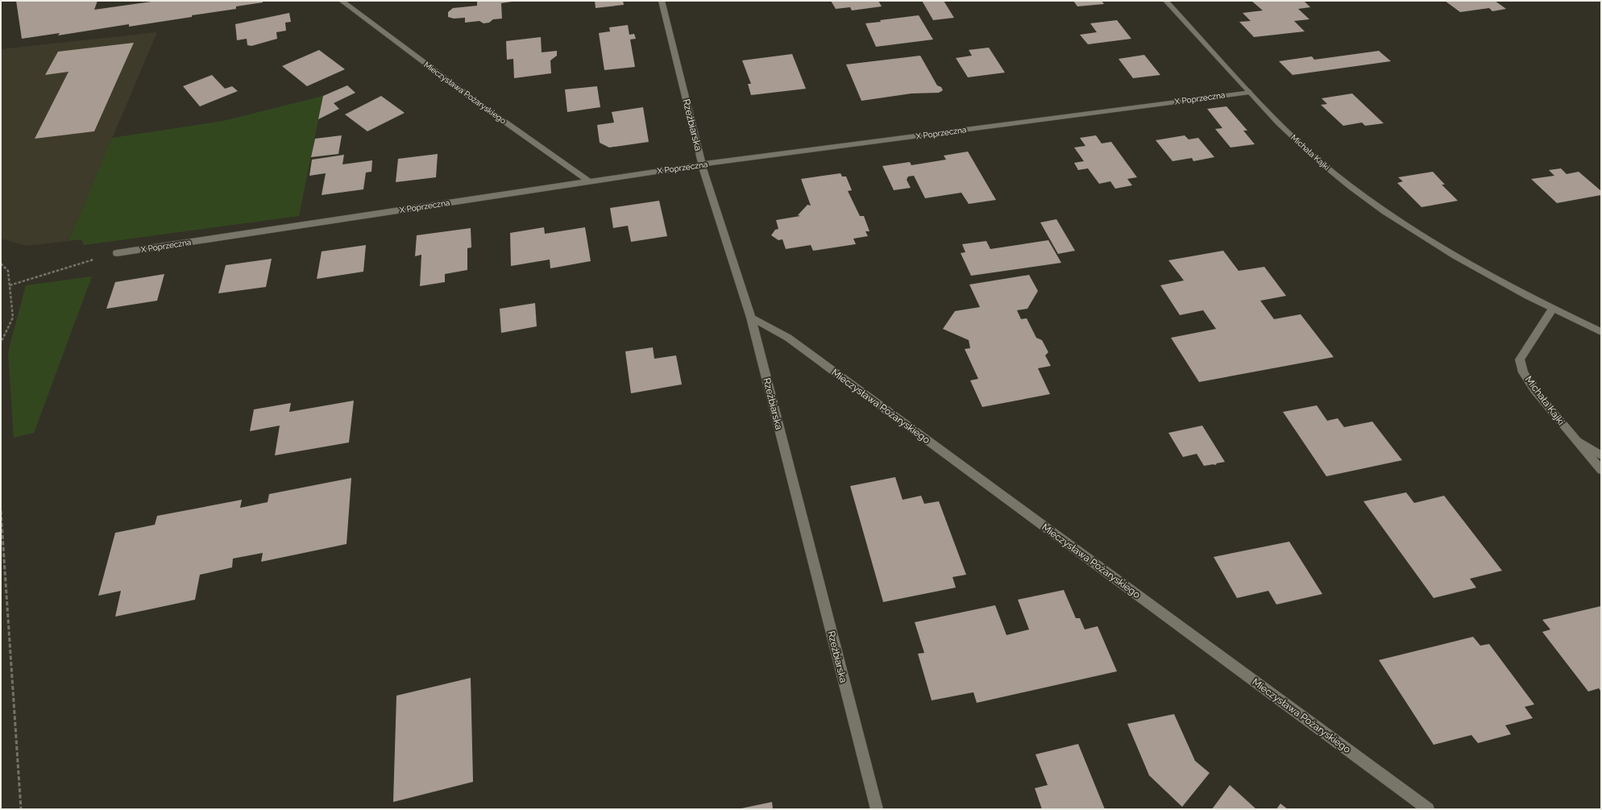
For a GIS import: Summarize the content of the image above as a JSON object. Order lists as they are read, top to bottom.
{
  "streets": {
    "street": [
      "Mieczysława Pożaryskiego",
      "X Poprzeczna",
      "Rzeźbiarska",
      "Michała Kajki"
    ]
  },
  "crossings": [
    ["Mieczysława Pożaryskiego", "X Poprzeczna"],
    ["Mieczysława Pożaryskiego", "Rzeźbiarska"],
    ["X Poprzeczna", "Rzeźbiarska"],
    ["X Poprzeczna", "Michała Kajki"]
  ]
}
